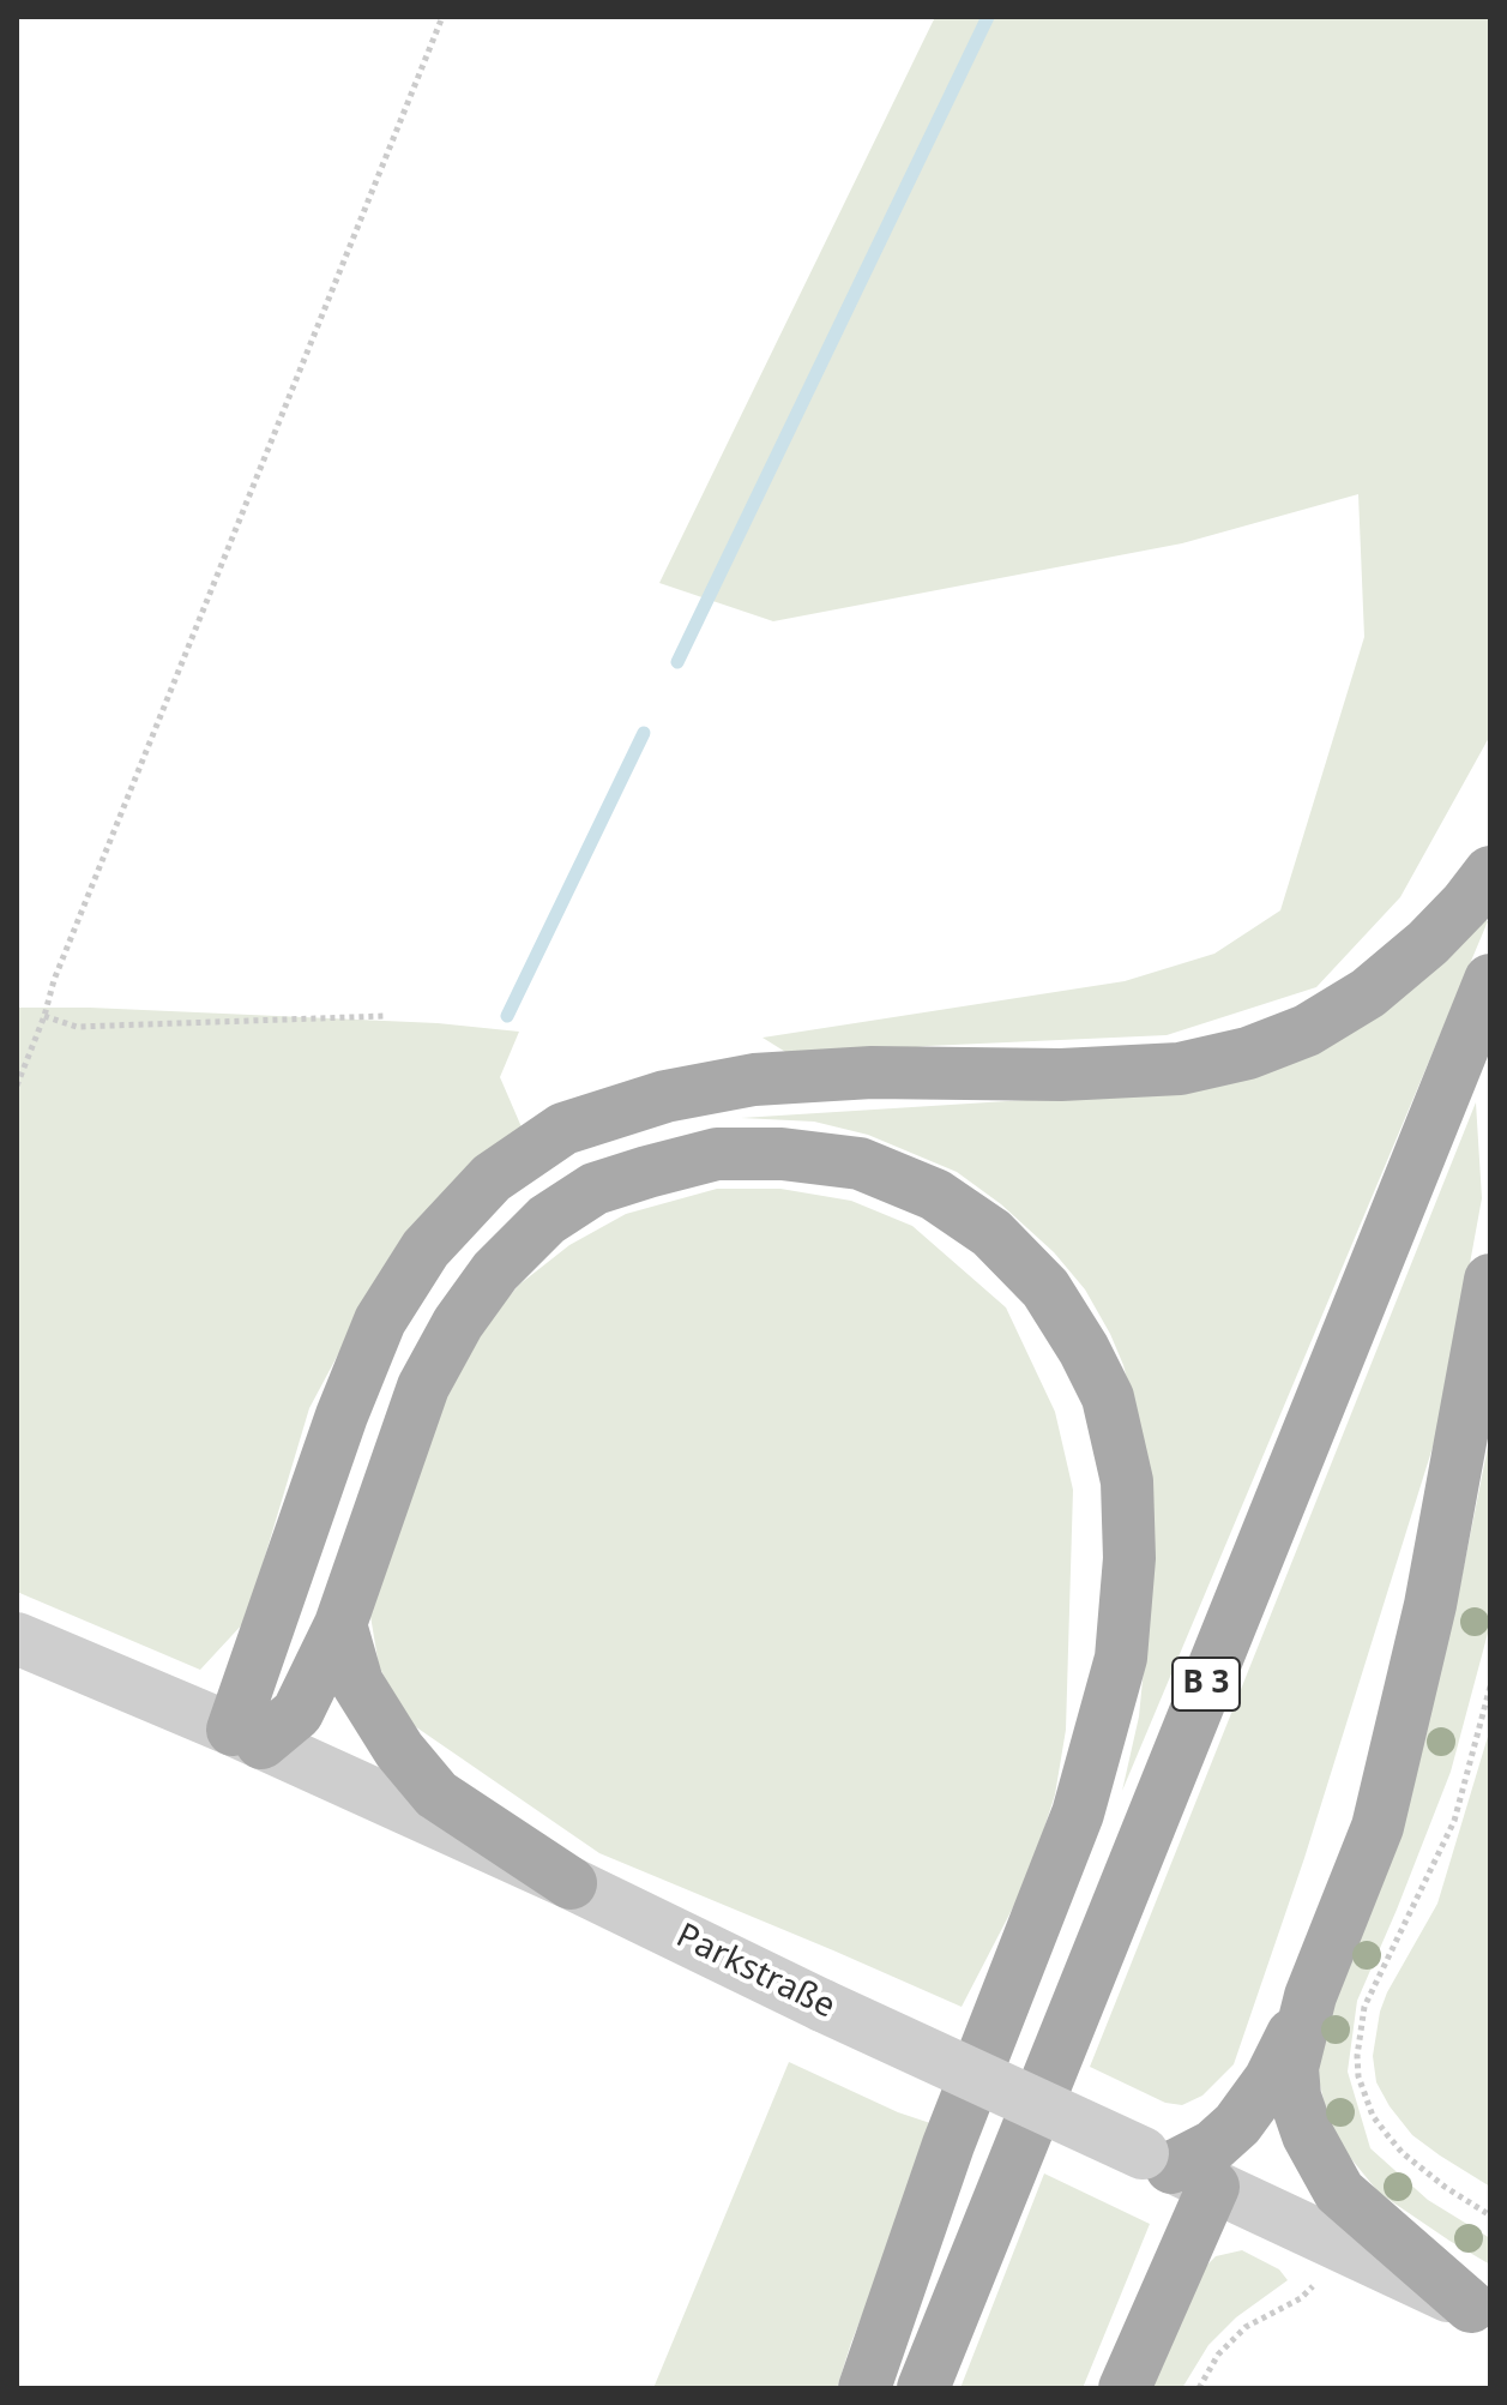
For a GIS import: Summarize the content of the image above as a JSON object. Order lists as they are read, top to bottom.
{
  "streets": {
    "main road": ["B 3"],
    "street": ["Parkstraße"]
  }
}
